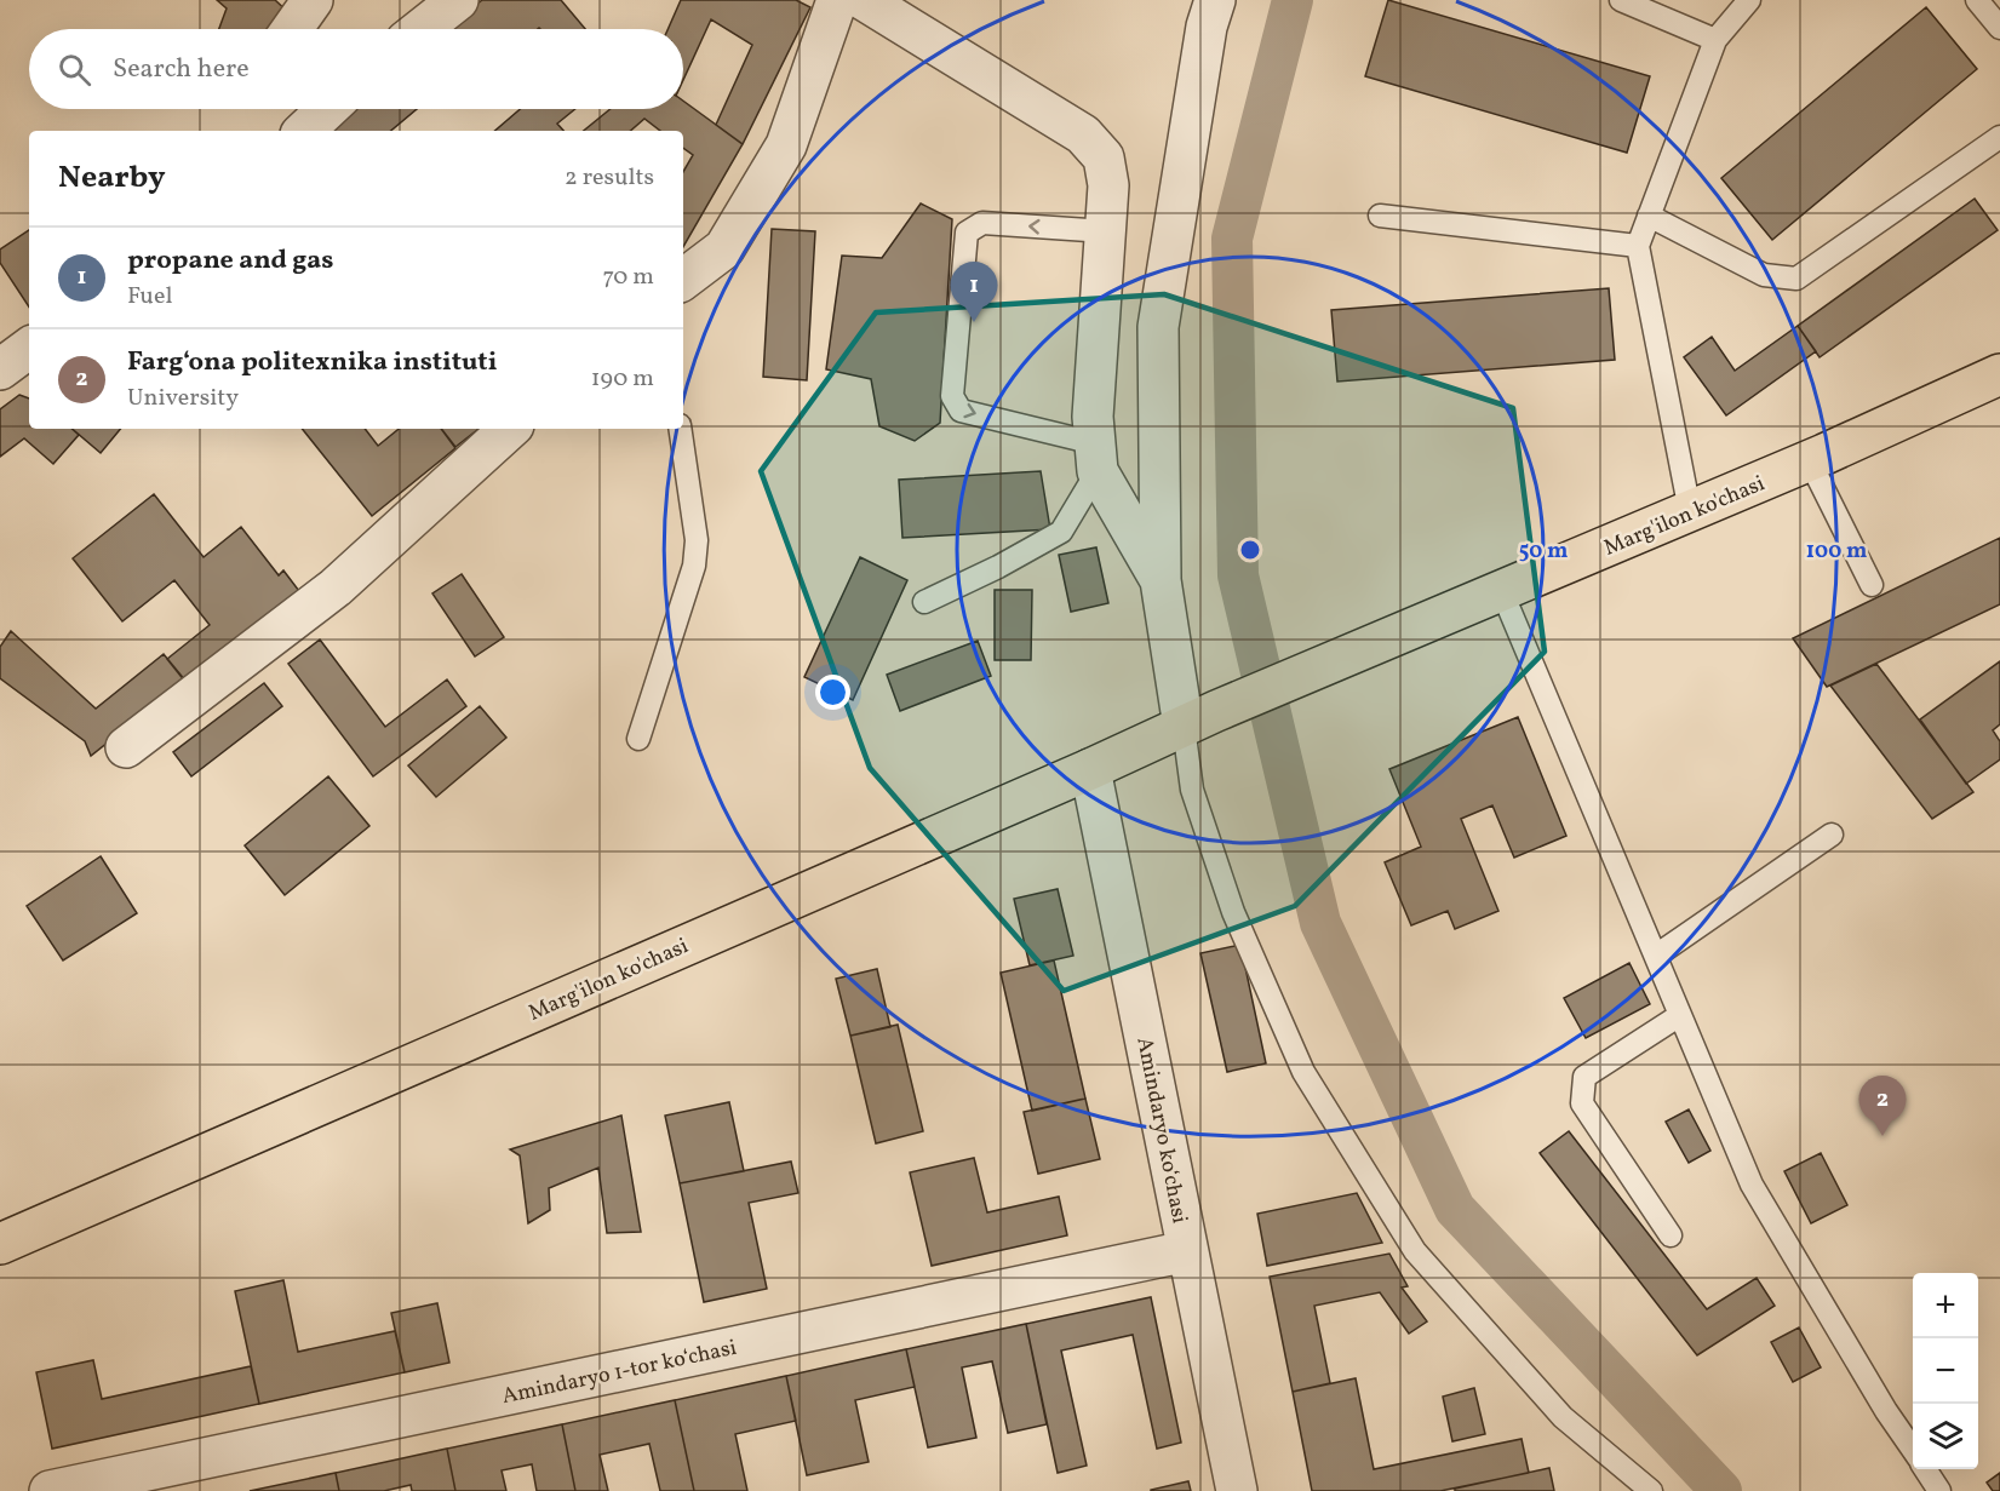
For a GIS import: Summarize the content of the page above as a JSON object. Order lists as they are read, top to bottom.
{
  "streets": {
    "main road": ["Marg'ilon ko'chasi"],
    "street": ["Amindaryo koʻchasi", "Amindaryo 1-tor koʻchasi"]
  },
  "crossings": [
    ["Marg'ilon ko'chasi", "Amindaryo koʻchasi"],
    ["Amindaryo koʻchasi", "Amindaryo 1-tor koʻchasi"]
  ],
  "page": {
    "search": "Search here",
    "heading": ["Nearby", "2 results"],
    "list": [
      {
        "mark": "1",
        "name": "propane and gas",
        "note": "Fuel",
        "value": "70 m"
      },
      {
        "mark": "2",
        "name": "Fargʻona politexnika instituti",
        "note": "University",
        "value": "190 m"
      }
    ],
    "pins": ["1", "2"],
    "map_buttons": ["+", "−"]
  },
  "rings": ["50 m", "100 m"]
}
